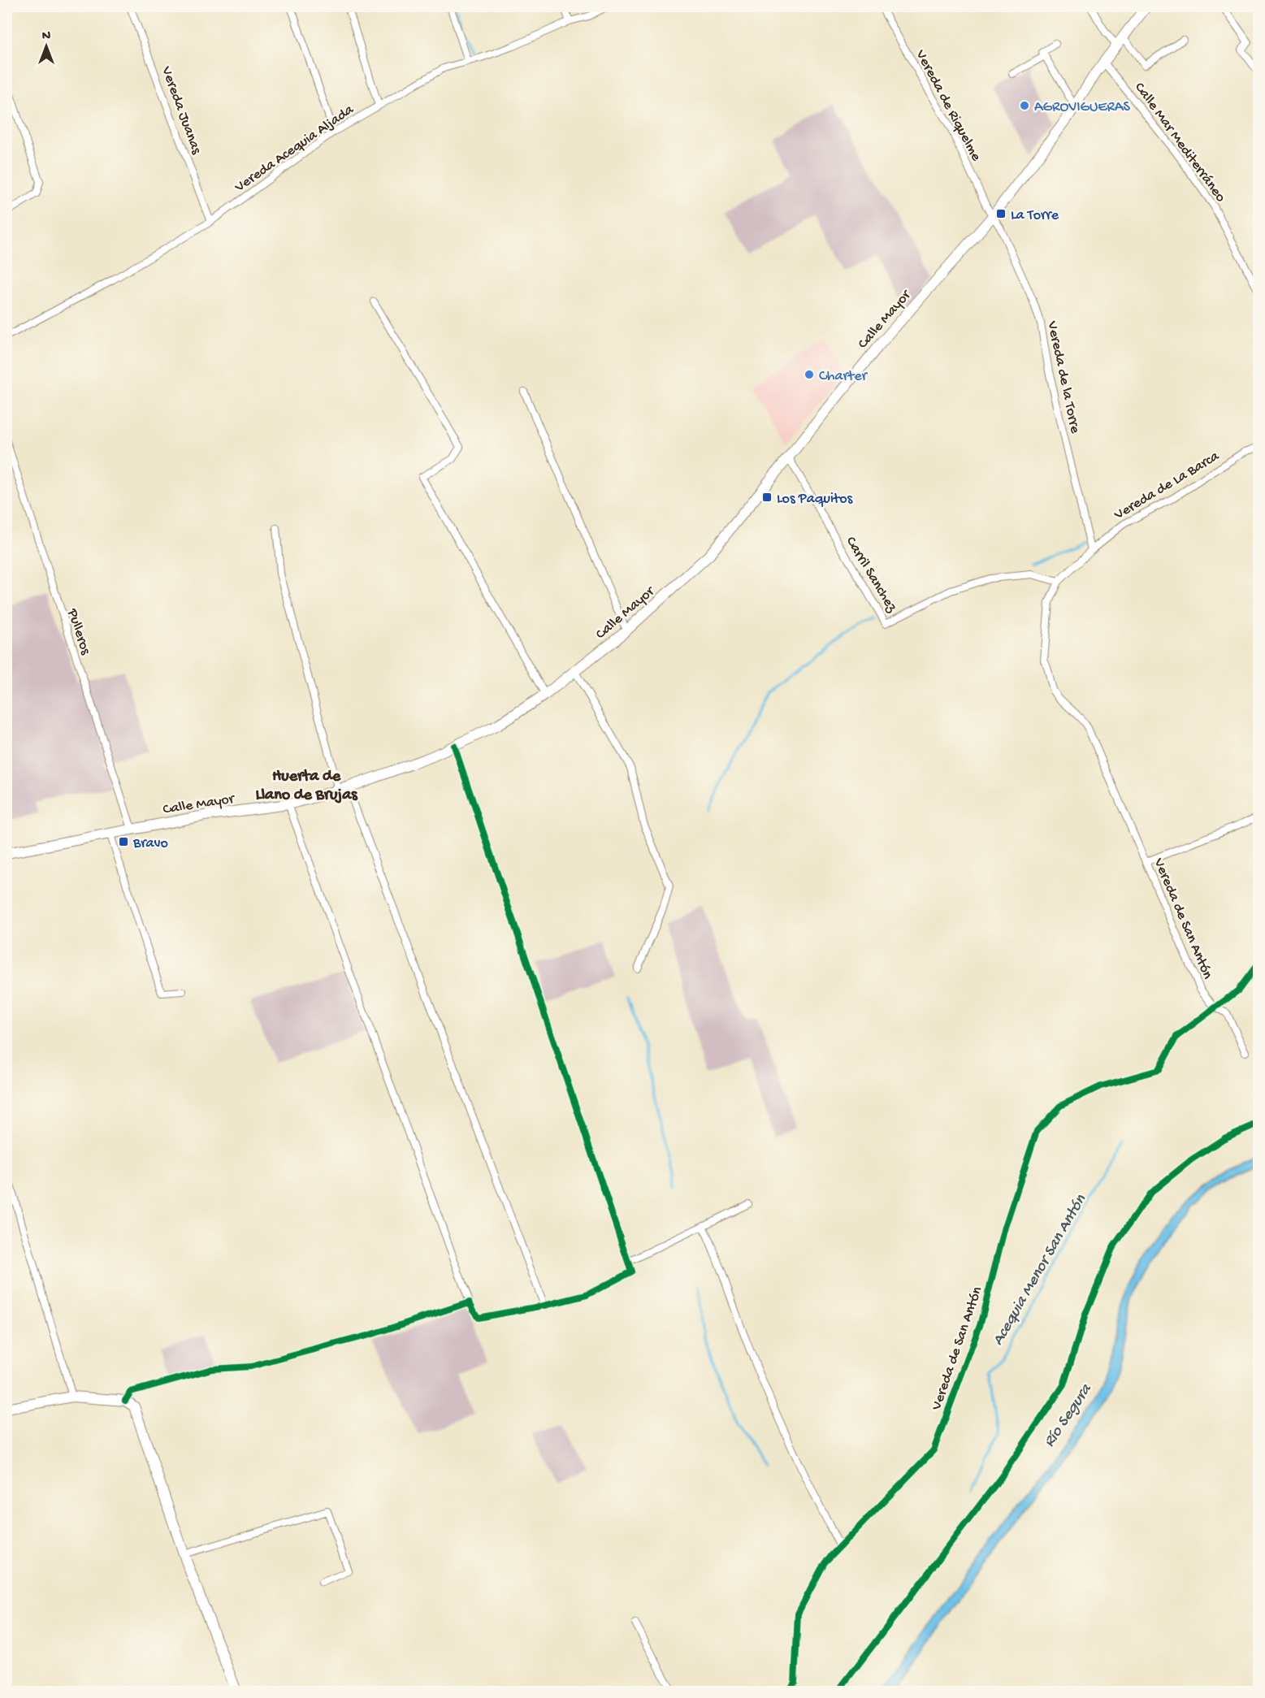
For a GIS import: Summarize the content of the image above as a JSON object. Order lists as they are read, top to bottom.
{
  "streets": {
    "main road": ["Calle Mayor"],
    "street": [
      "Vereda de Riquelme",
      "Vereda Juanas",
      "Calle Mar Mediterráneo",
      "Vereda Acequia Aljada",
      "Vereda de la Torre",
      "Vereda de La Barca",
      "Carril Sanchez",
      "Pulleros",
      "Vereda de San Antón"
    ]
  },
  "crossings": [
    ["Vereda de Riquelme", "Calle Mayor"],
    ["Vereda de Riquelme", "Vereda de la Torre"],
    ["Vereda Juanas", "Vereda Acequia Aljada"],
    ["Calle Mar Mediterráneo", "Calle Mayor"],
    ["Calle Mayor", "Vereda de la Torre"],
    ["Calle Mayor", "Carril Sanchez"],
    ["Calle Mayor", "Pulleros"],
    ["Vereda de la Torre", "Vereda de La Barca"],
    ["Vereda de la Torre", "Vereda de San Antón"],
    ["Vereda de La Barca", "Vereda de San Antón"],
    ["Carril Sanchez", "Vereda de San Antón"]
  ],
  "districts": ["Huerta de Llano de Brujas"],
  "water": ["Acequia Menor San Antón", "Río Segura"],
  "places": {
    "other": ["AGROVIGUERAS", "Charter"],
    "transit": ["La Torre", "Los Paquitos", "Bravo"]
  },
  "north": "top"
}
